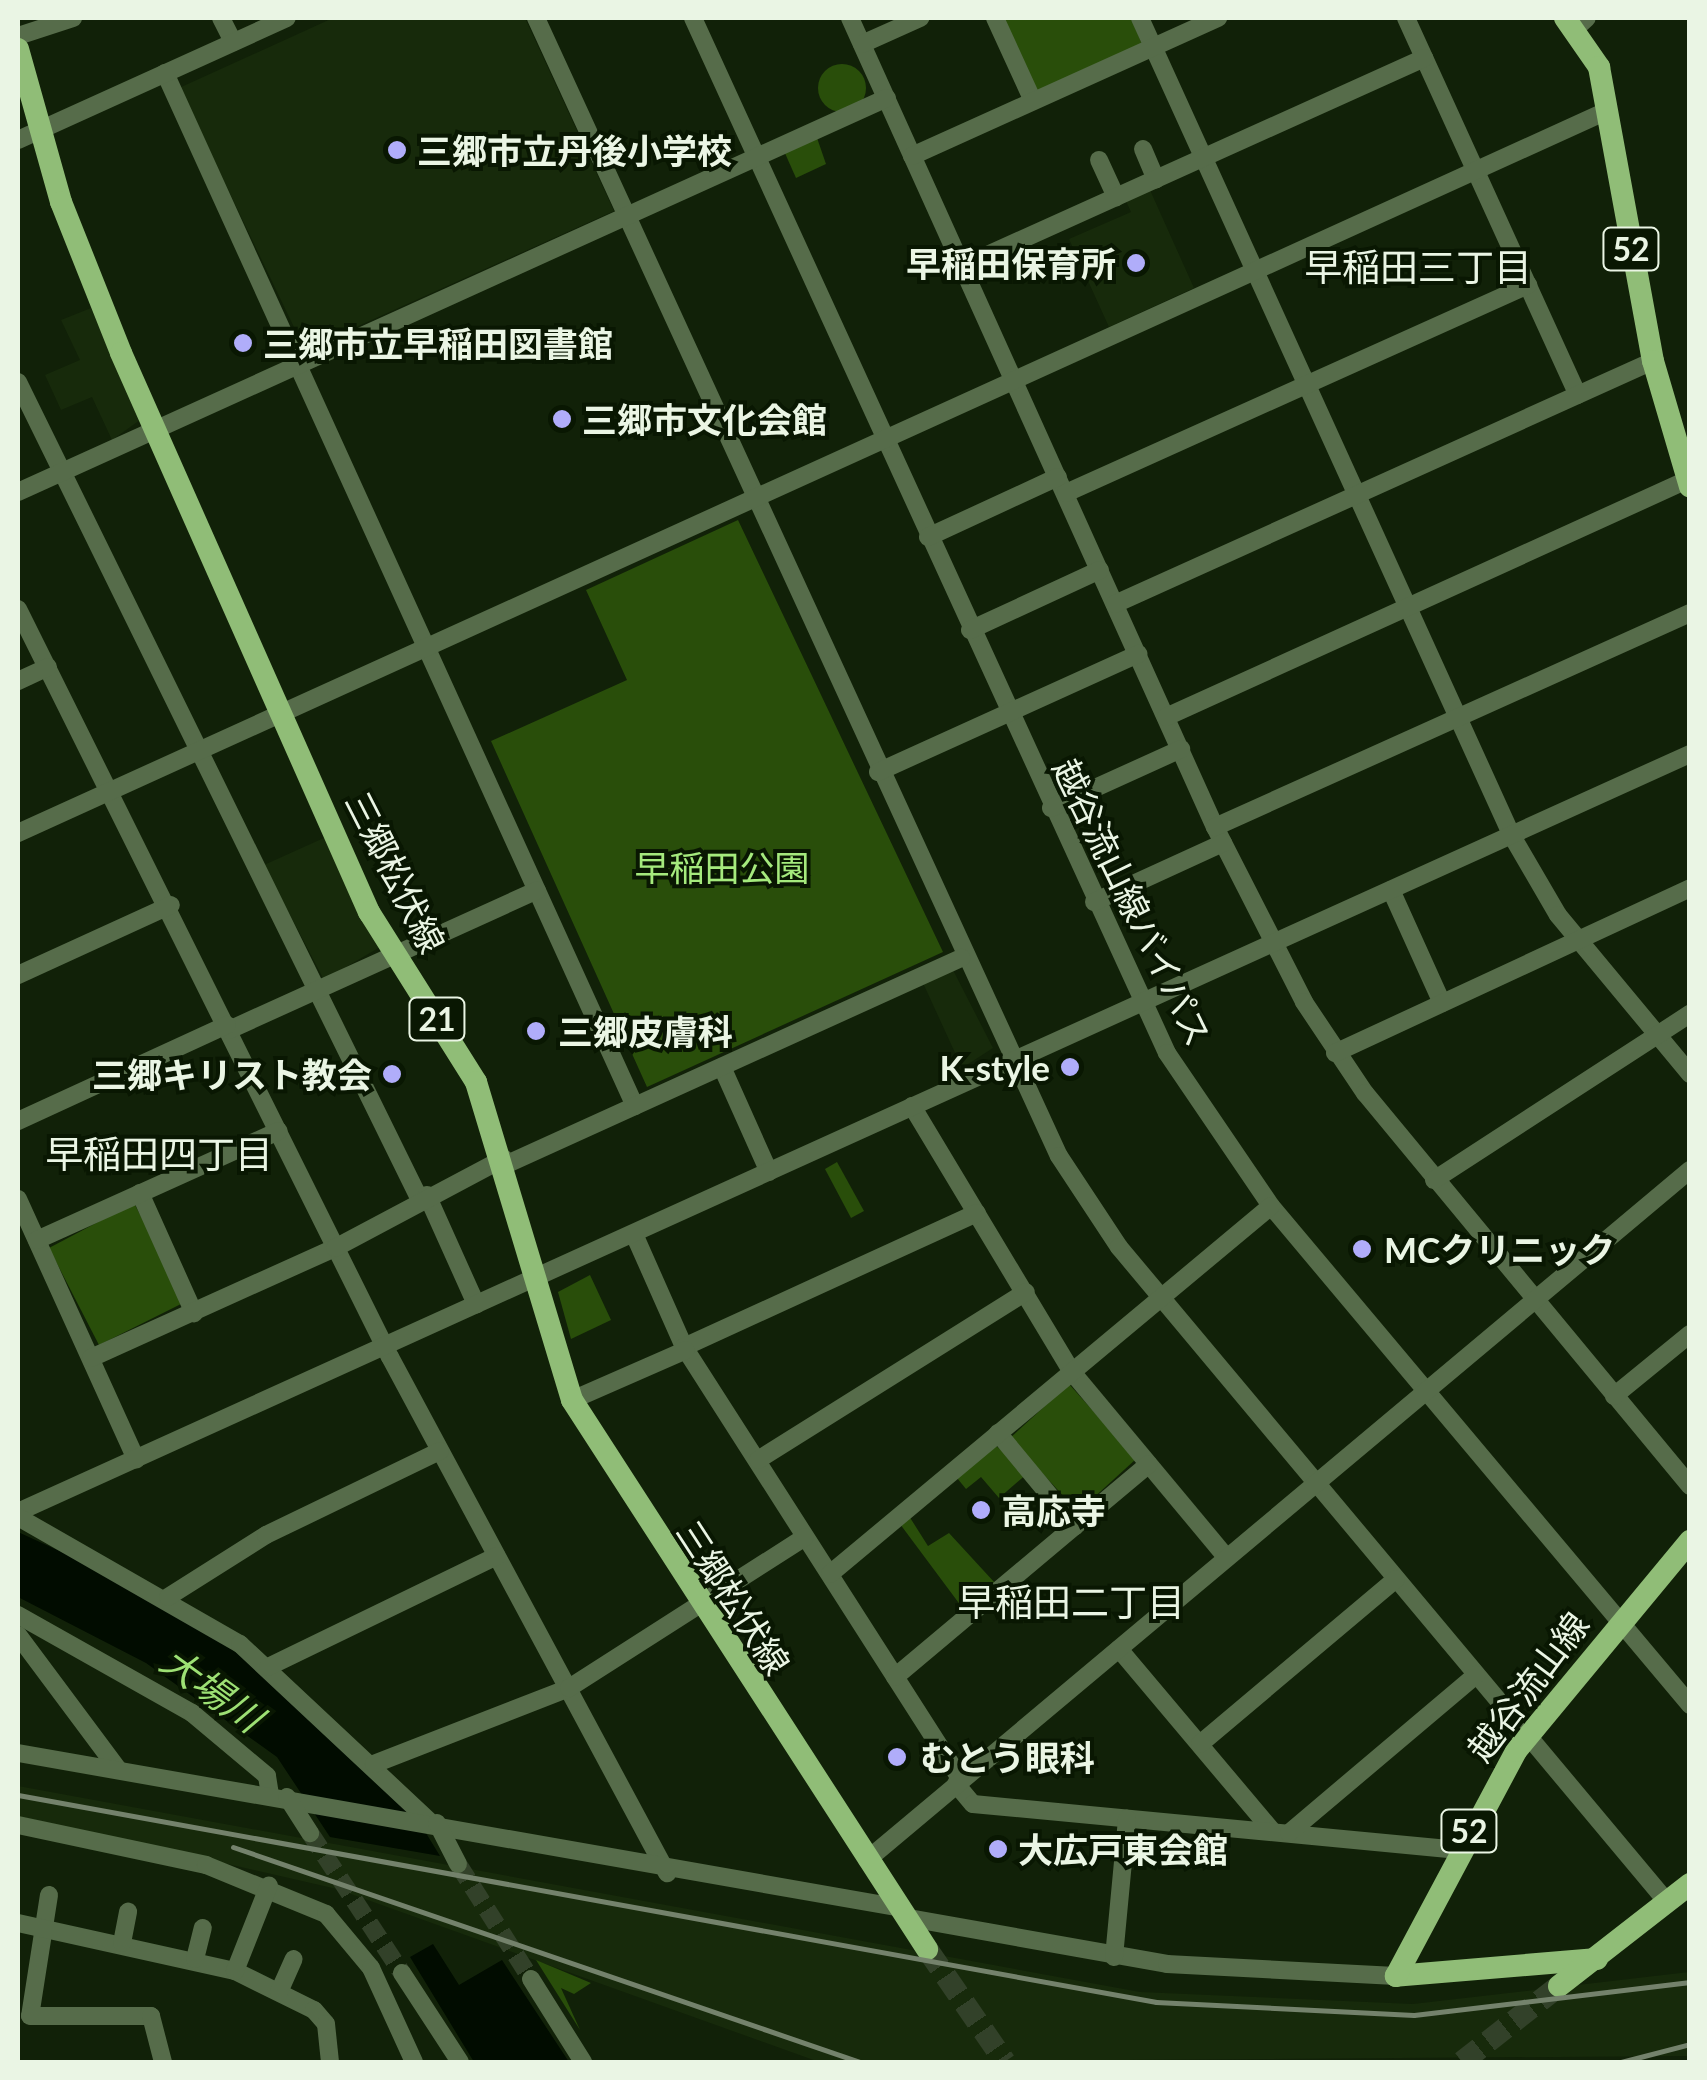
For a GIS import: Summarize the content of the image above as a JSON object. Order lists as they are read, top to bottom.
{
  "streets": {
    "main road": [
      "52",
      "三郷松伏線",
      "21",
      "越谷流山線"
    ],
    "street": ["越谷流山線バイパス"]
  },
  "crossings": [
    ["越谷流山線バイパス", "越谷流山線"]
  ],
  "districts": ["早稲田三丁目", "早稲田四丁目", "早稲田二丁目"],
  "water": ["大場川"],
  "parks": ["早稲田公園"],
  "places": [
    "三郷市立丹後小学校",
    "早稲田保育所",
    "三郷市立早稲田図書館",
    "三郷市文化会館",
    "三郷皮膚科",
    "K-style",
    "三郷キリスト教会",
    "MCクリニック",
    "高応寺",
    "むとう眼科",
    "大広戸東会館"
  ]
}
